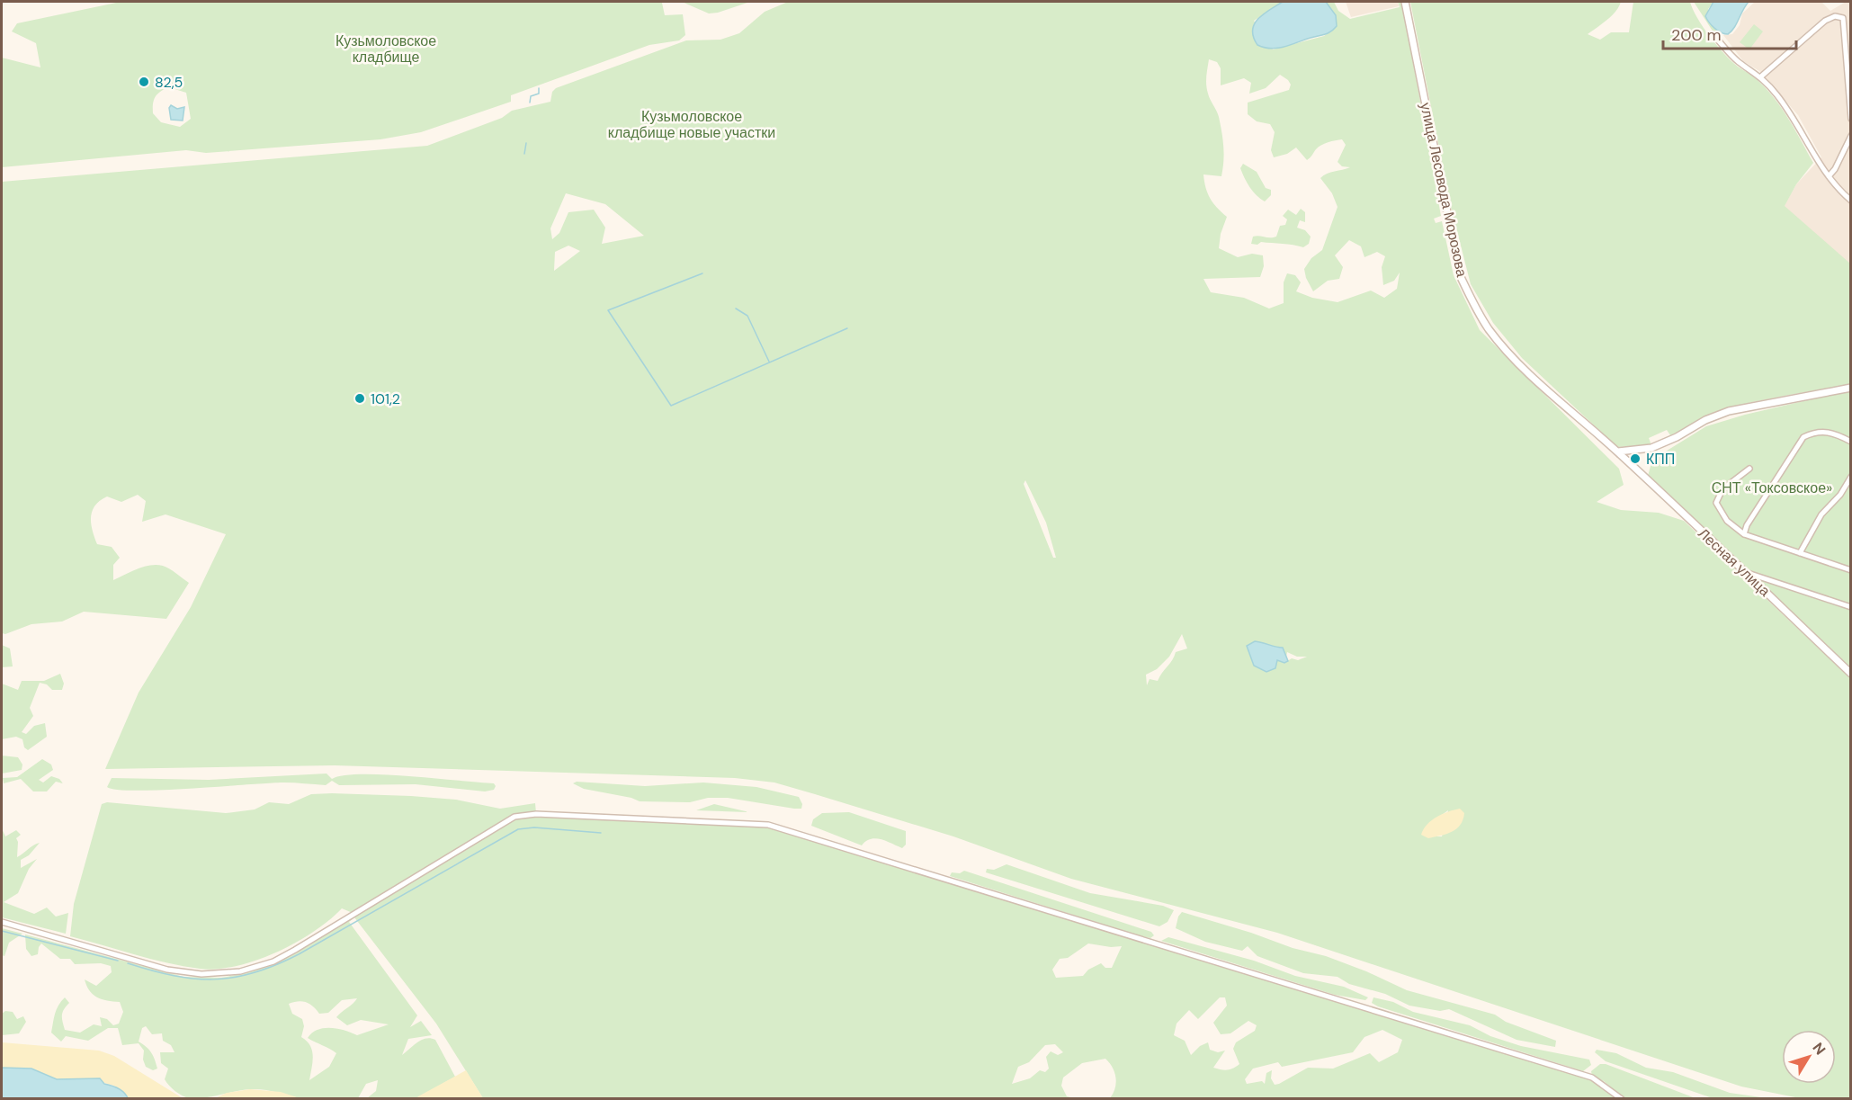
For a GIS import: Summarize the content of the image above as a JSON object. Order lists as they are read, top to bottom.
{
  "streets": {
    "street": ["улица Лесовода Морозова", "Лесная улица"]
  },
  "crossings": [
    ["улица Лесовода Морозова", "Лесная улица"]
  ],
  "parks": ["Кузьмоловское кладбище", "Кузьмоловское кладбище новые участки", "СНТ «Токсовское»"],
  "places": ["82,5", "101,2", "КПП"],
  "scale_bar": "200 m",
  "north": "top right"
}
